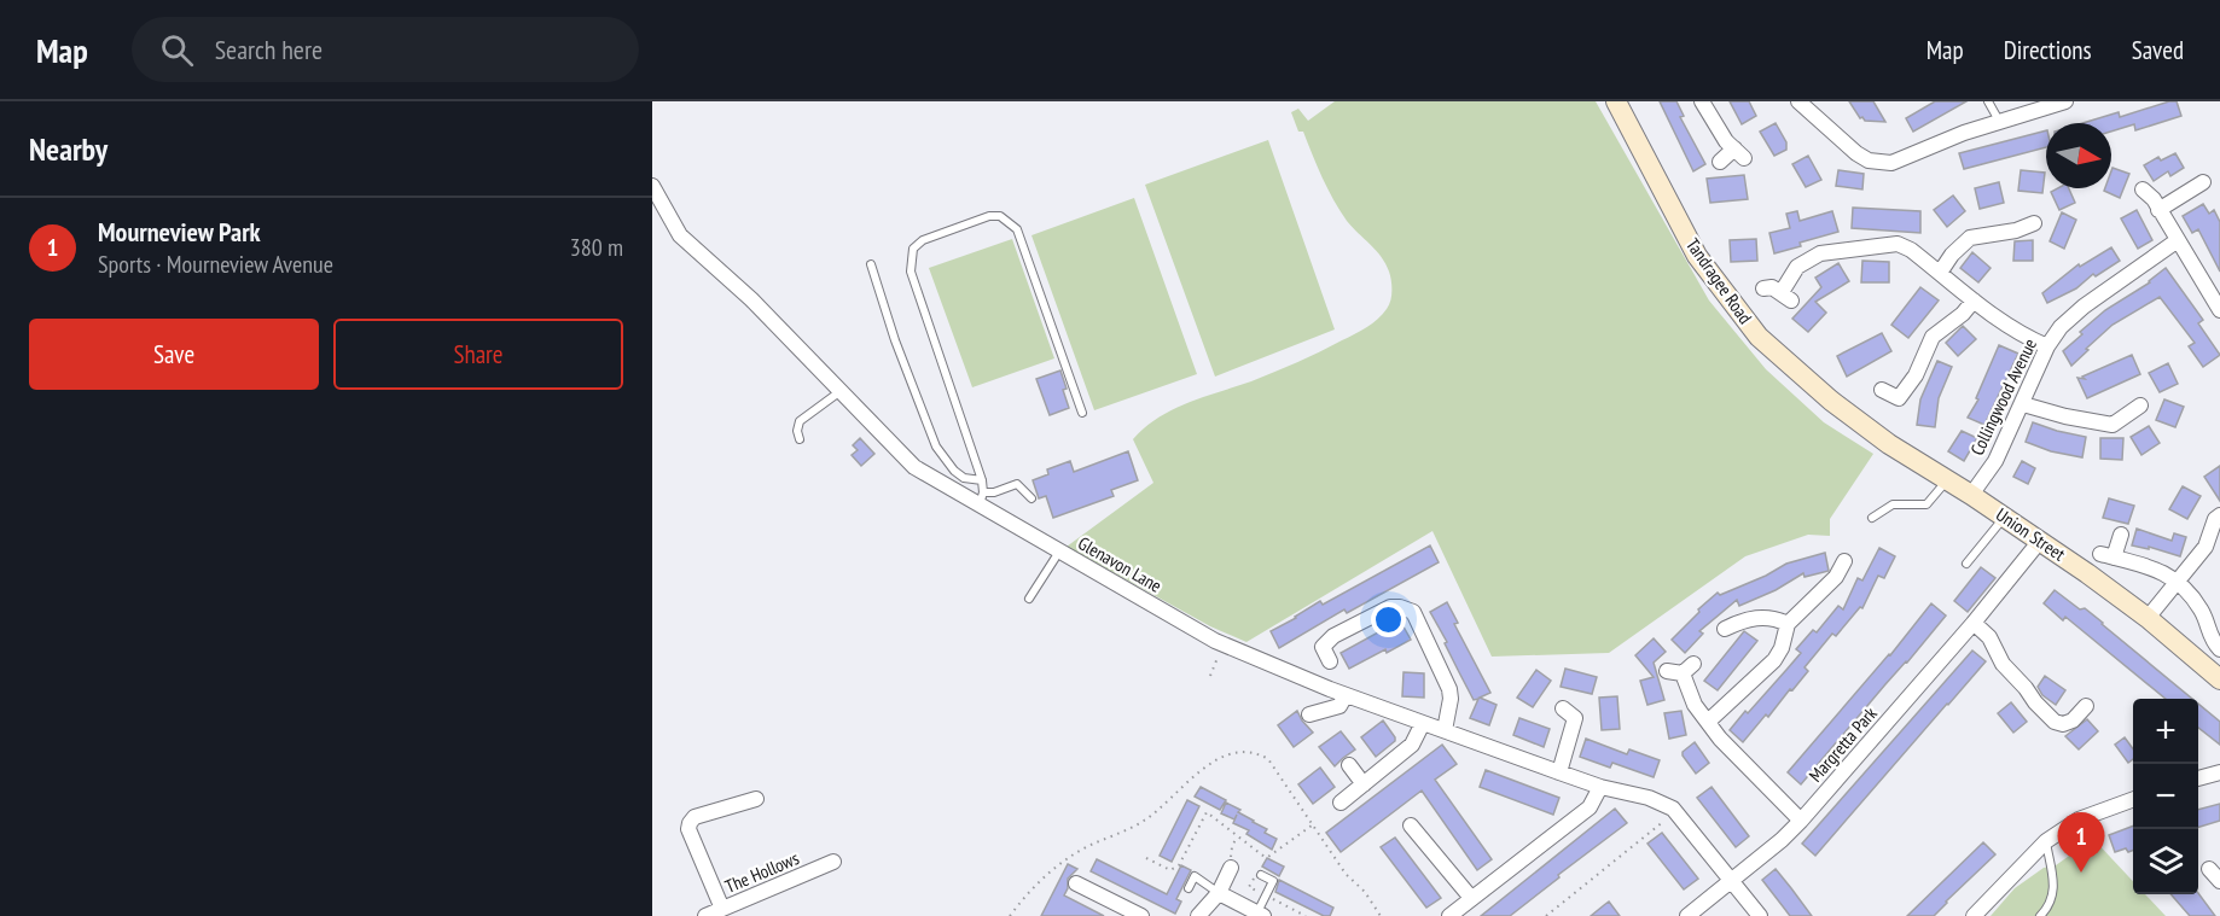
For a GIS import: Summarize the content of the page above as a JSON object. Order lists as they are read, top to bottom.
{
  "streets": {
    "street": [
      "Tandragee Road",
      "Collingwood Avenue",
      "Union Street",
      "Glenavon Lane",
      "Margretta Park",
      "The Hollows"
    ]
  },
  "crossings": [
    ["Tandragee Road", "Union Street"],
    ["Collingwood Avenue", "Union Street"],
    ["Union Street", "Margretta Park"]
  ],
  "north": "right",
  "page": {
    "header": "Map",
    "search": "Search here",
    "nav": ["Map", "Directions", "Saved"],
    "heading": "Nearby",
    "list": [
      {
        "mark": "1",
        "name": "Mourneview Park",
        "note": "Sports · Mourneview Avenue",
        "value": "380 m"
      }
    ],
    "buttons": ["Save", "Share"],
    "map_buttons": ["+", "−"],
    "pins": "1"
  }
}
